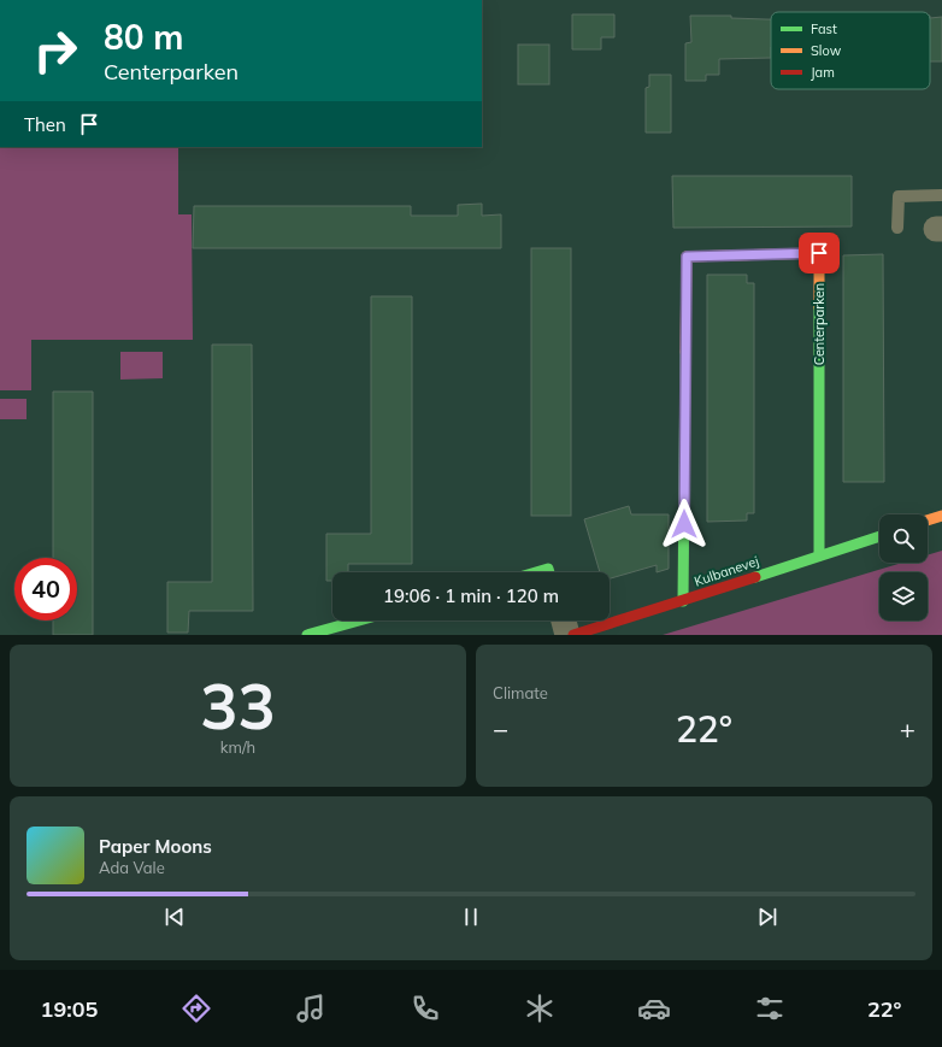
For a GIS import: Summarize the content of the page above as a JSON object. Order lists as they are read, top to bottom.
{
  "streets": {
    "street": ["Centerparken", "Kulbanevej"]
  },
  "crossings": [
    ["Centerparken", "Kulbanevej"]
  ],
  "legend": ["Fast", "Slow", "Jam"],
  "page": {
    "turn": ["80 m", "Centerparken"],
    "then": "Then",
    "limit": "40",
    "trip": "19:06 · 1 min · 120 m",
    "tile": [
      ["33", "km/h"],
      "Climate"
    ],
    "heat": ["−", "22°", "+"],
    "song": ["Paper Moons", "Ada Vale"],
    "tabs": ["19:05", "22°"]
  }
}
